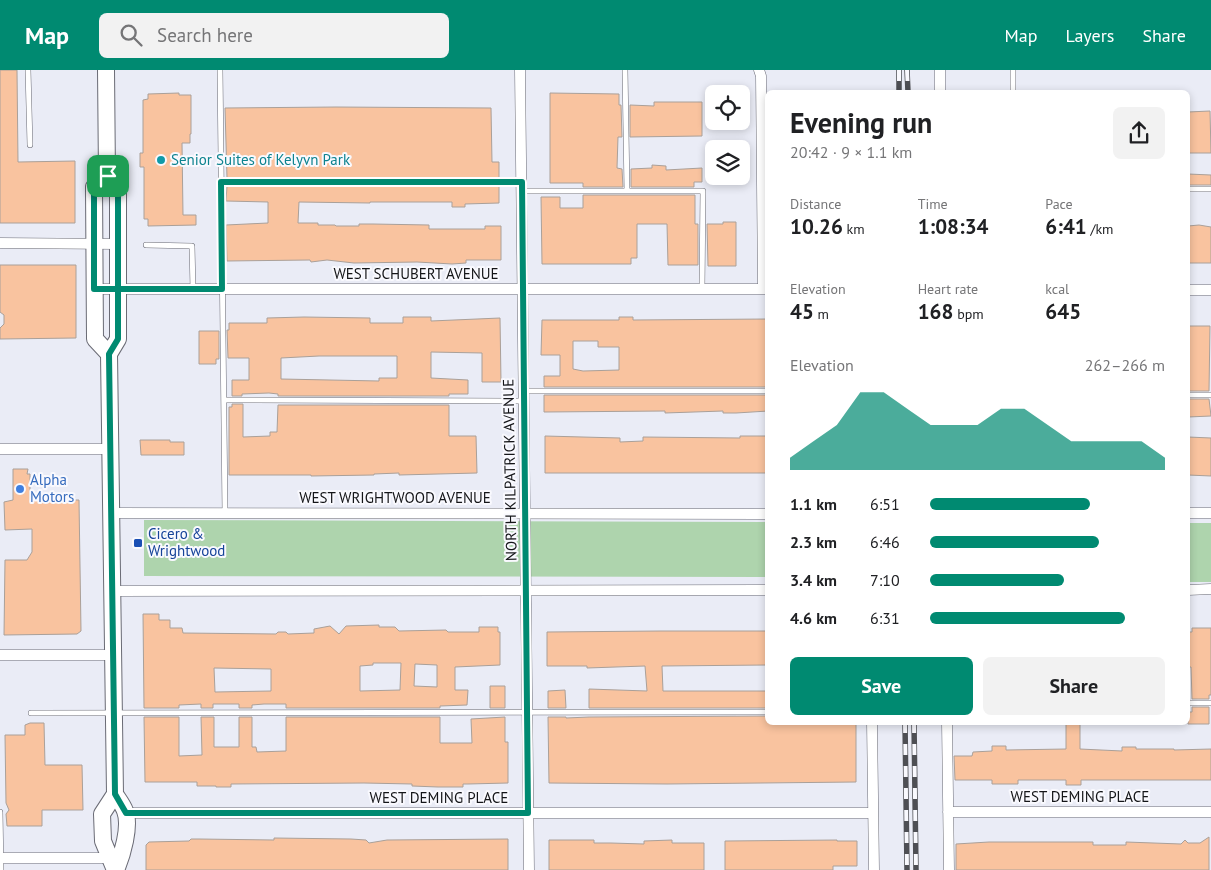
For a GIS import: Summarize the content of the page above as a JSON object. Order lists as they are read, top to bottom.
{
  "streets": {
    "street": [
      "WEST SCHUBERT AVENUE",
      "NORTH KILPATRICK AVENUE",
      "WEST WRIGHTWOOD AVENUE",
      "WEST DEMING PLACE"
    ]
  },
  "crossings": [
    ["WEST SCHUBERT AVENUE", "NORTH KILPATRICK AVENUE"],
    ["NORTH KILPATRICK AVENUE", "WEST WRIGHTWOOD AVENUE"],
    ["NORTH KILPATRICK AVENUE", "WEST DEMING PLACE"]
  ],
  "places": {
    "other": ["Senior Suites of Kelyvn Park", "Alpha Motors"],
    "transit": ["Cicero & Wrightwood"]
  },
  "page": {
    "header": "Map",
    "search": "Search here",
    "nav": ["Map", "Layers", "Share"],
    "heading": ["Evening run", "20:42 · 9 × 1.1 km"],
    "stats": [
      ["Distance", "10.26 km"],
      ["Time", "1:08:34"],
      ["Pace", "6:41 /km"],
      ["Elevation", "45 m"],
      ["Heart rate", "168 bpm"],
      ["kcal", "645"]
    ],
    "chart": ["Elevation", "262–266 m"],
    "list": [
      {
        "name": "1.1 km",
        "note": "6:51"
      },
      {
        "name": "2.3 km",
        "note": "6:46"
      },
      {
        "name": "3.4 km",
        "note": "7:10"
      },
      {
        "name": "4.6 km",
        "note": "6:31"
      }
    ],
    "buttons": ["Save", "Share"]
  }
}
